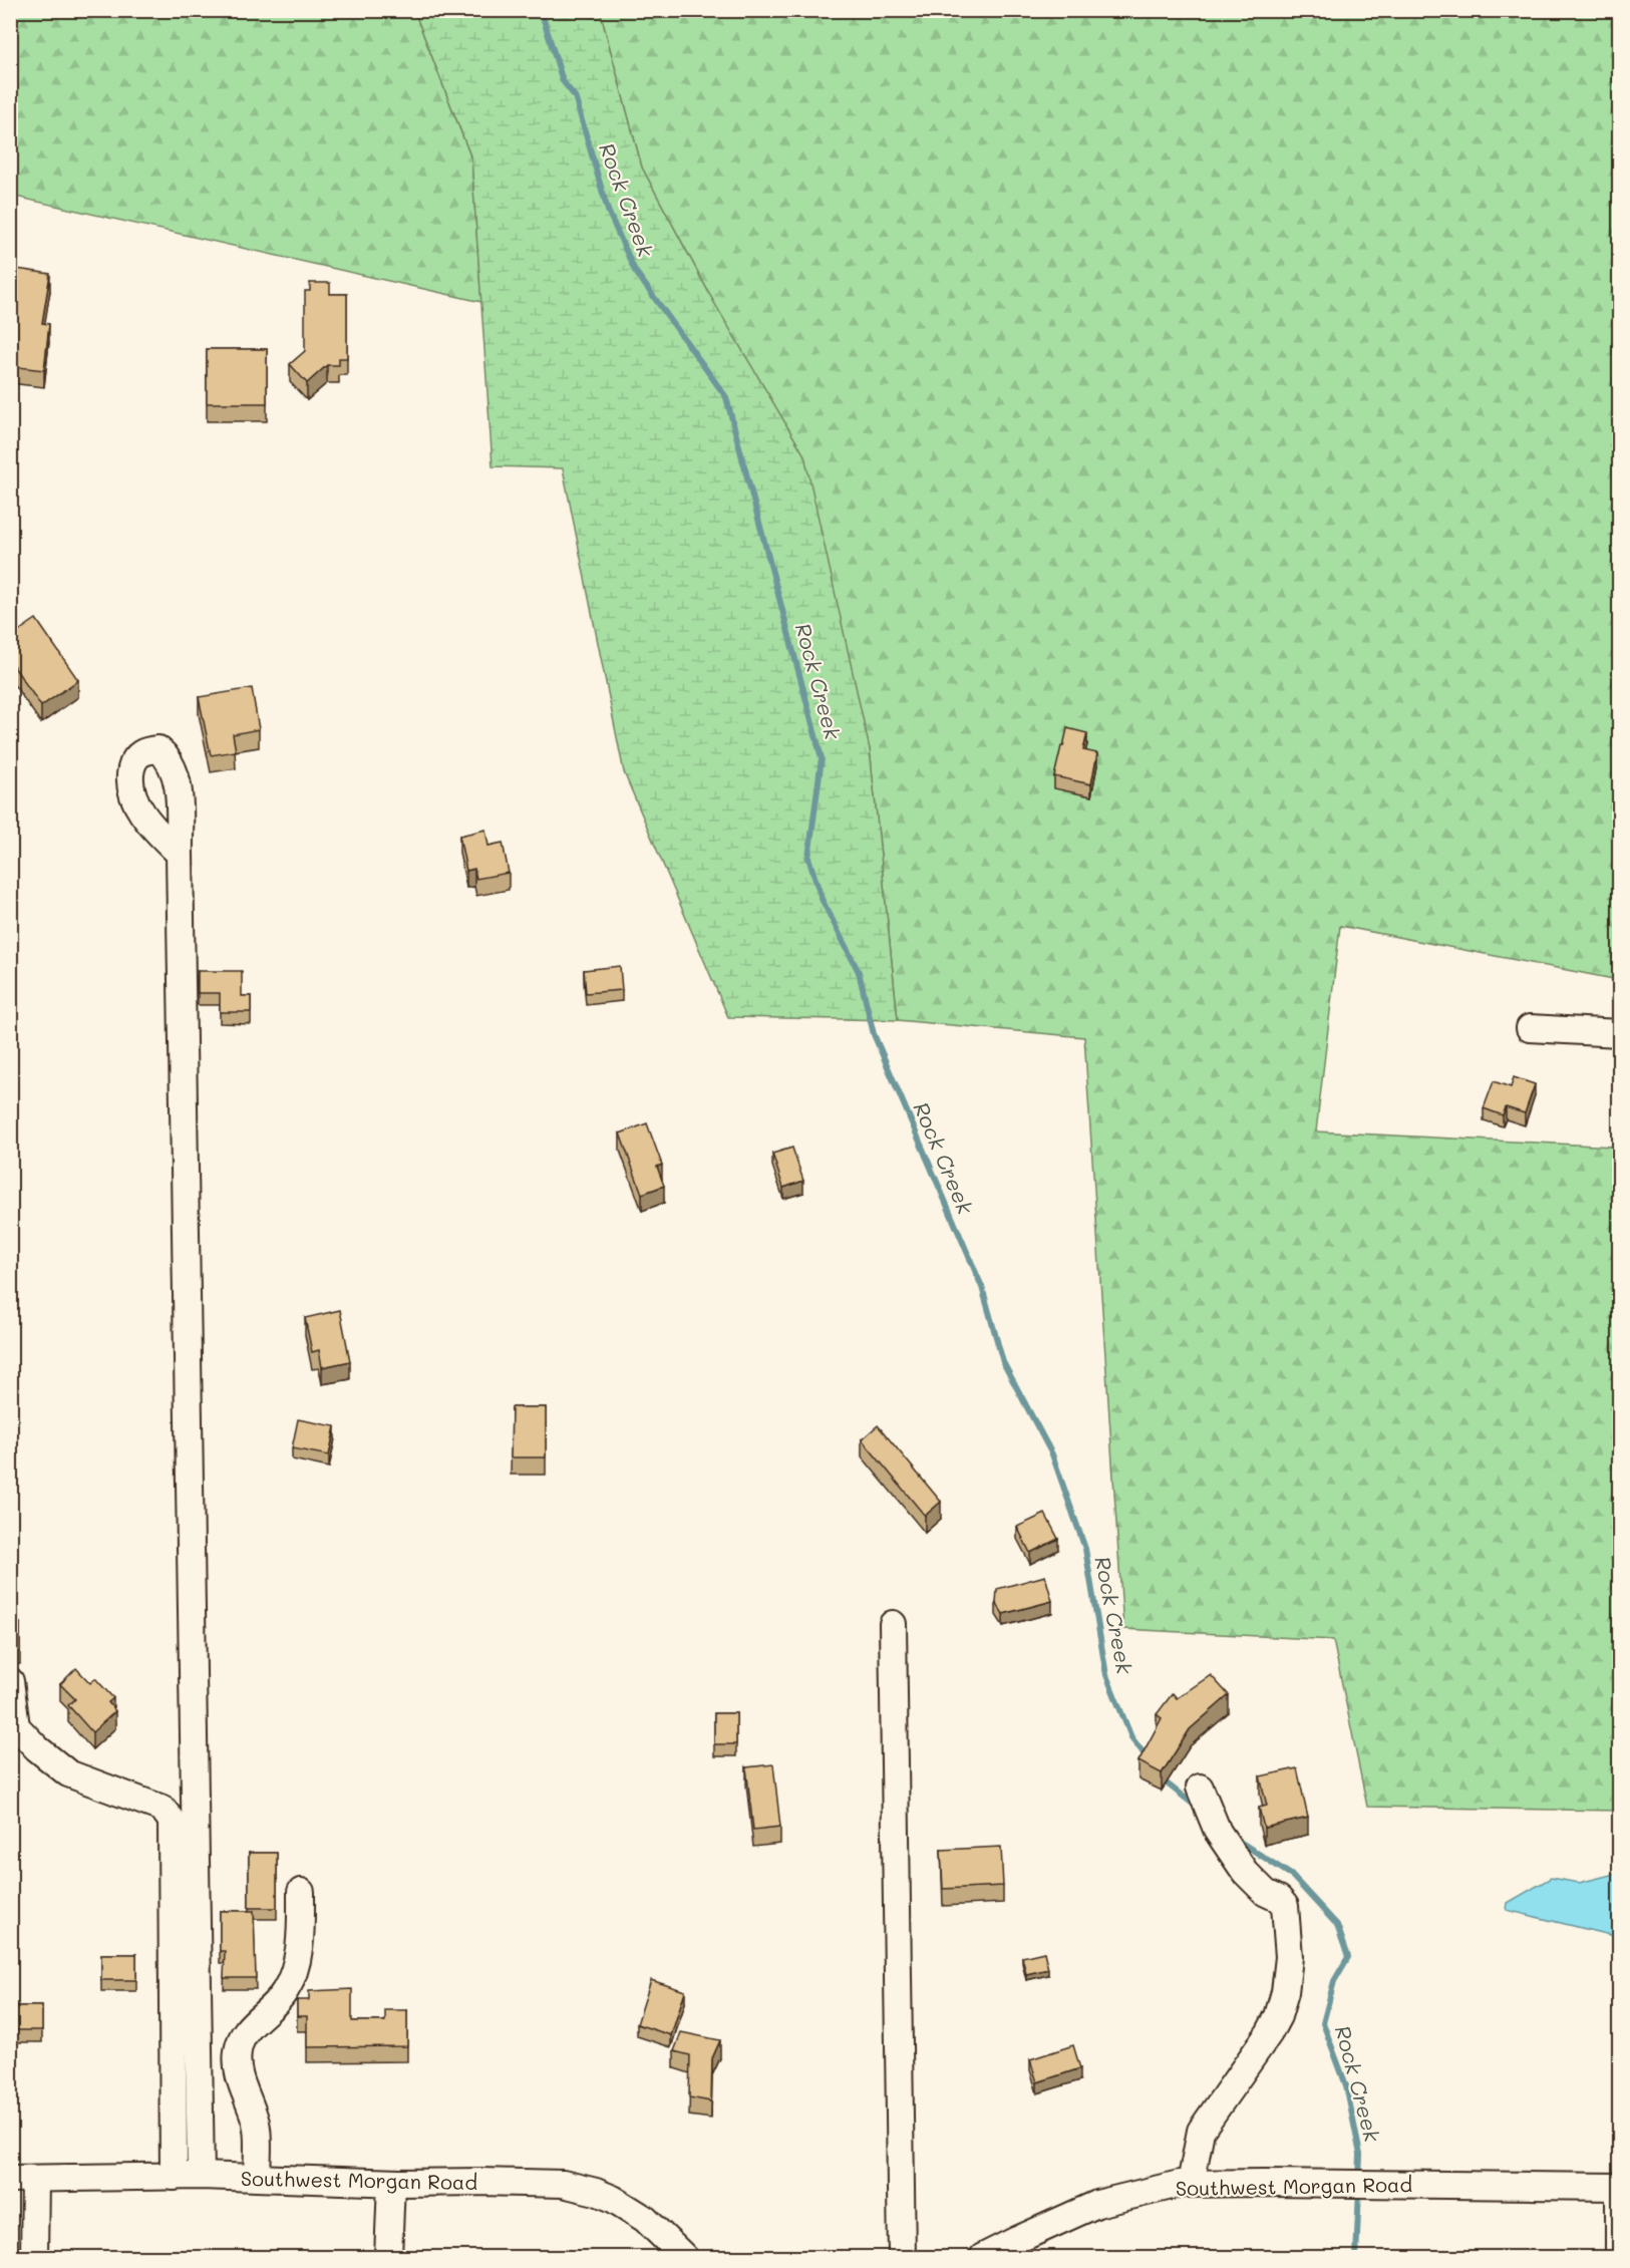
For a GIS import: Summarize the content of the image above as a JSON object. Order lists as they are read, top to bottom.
{
  "streets": {
    "street": ["Southwest Morgan Road"]
  },
  "water": ["Rock Creek"]
}
